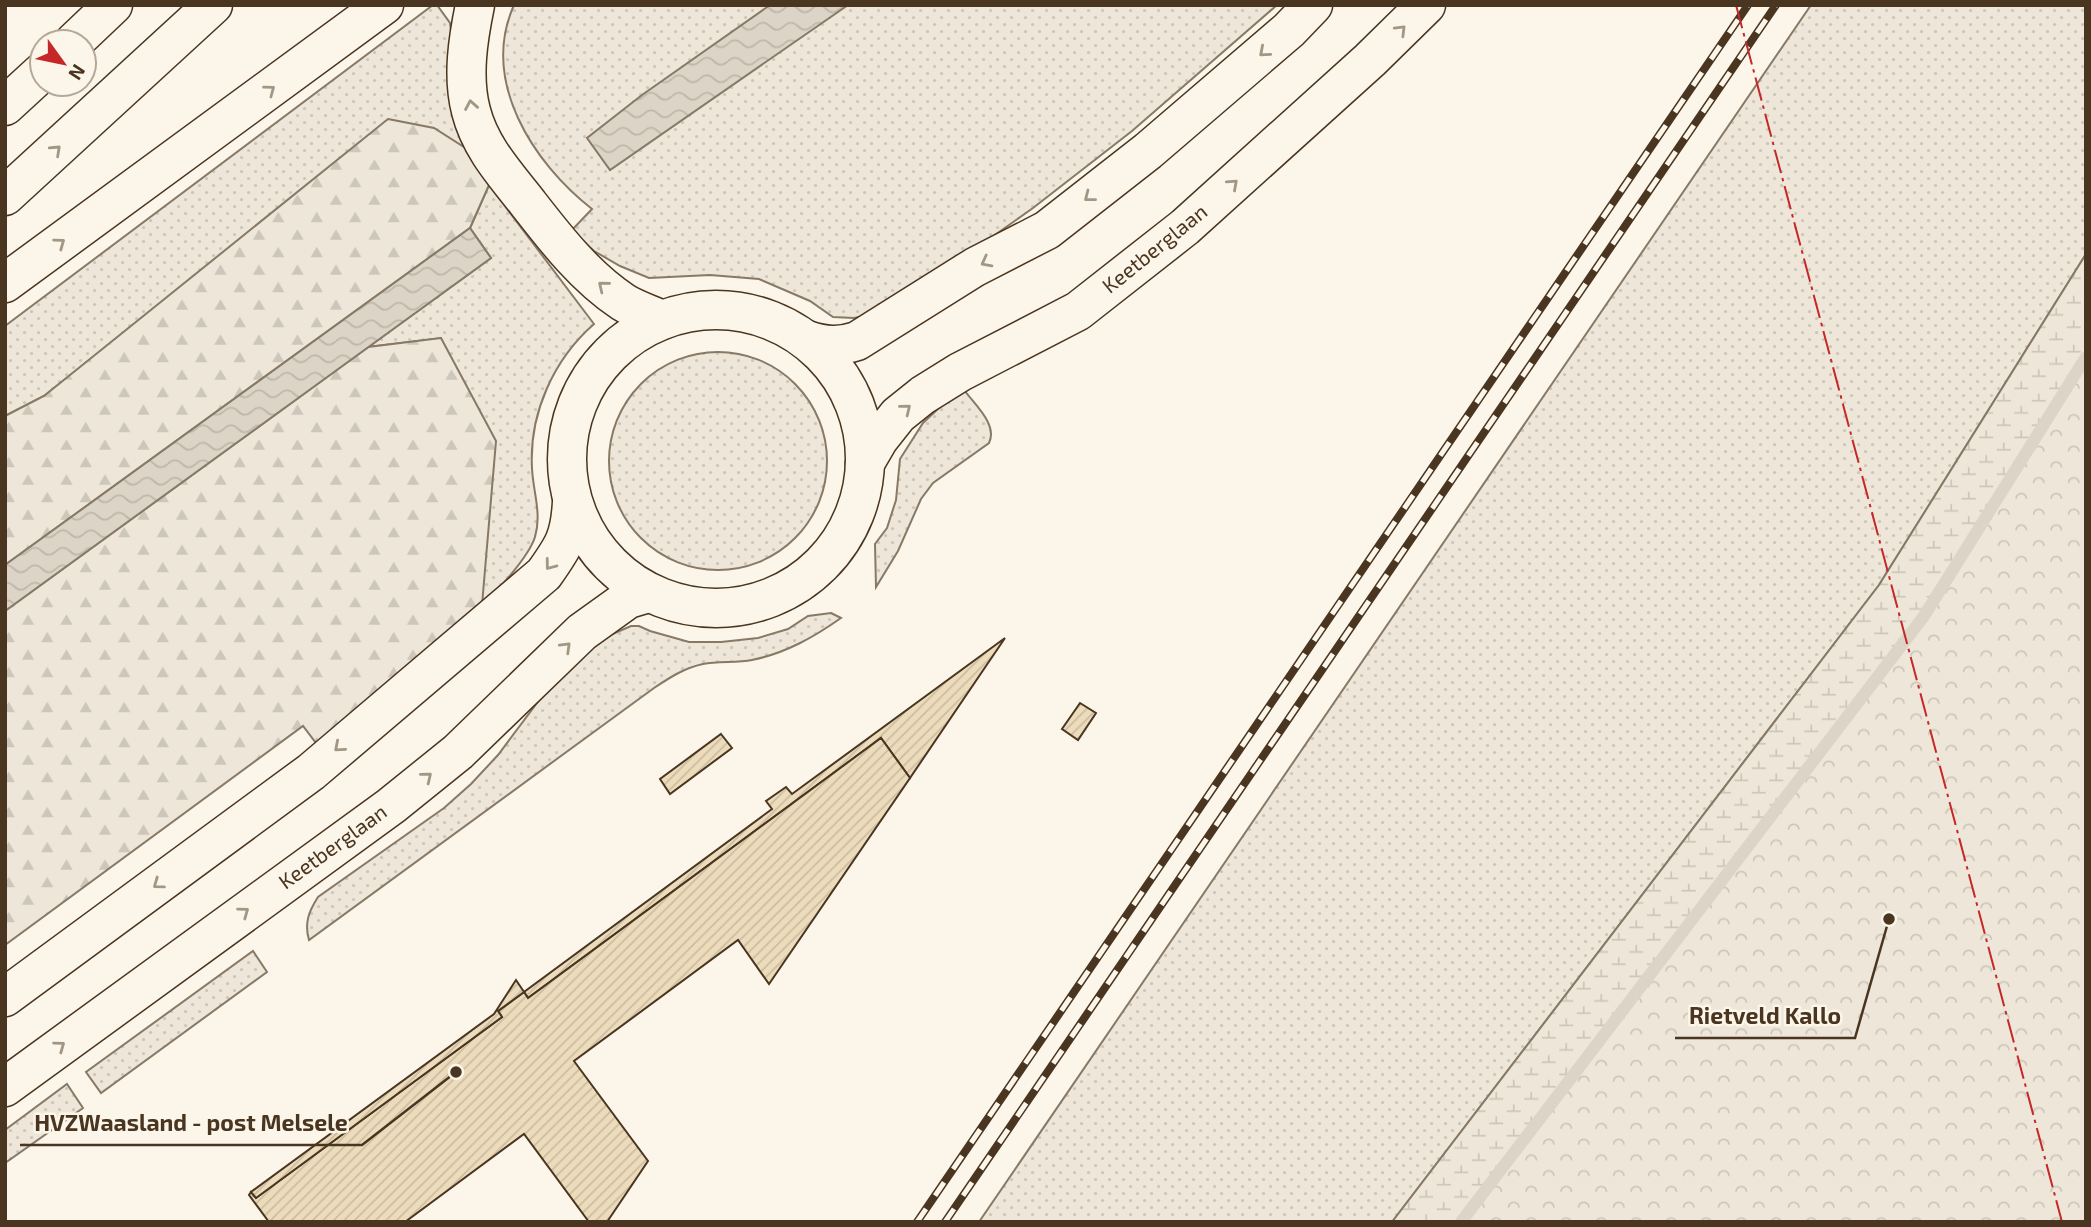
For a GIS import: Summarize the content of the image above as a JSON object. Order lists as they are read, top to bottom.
{
  "streets": {
    "main road": ["Keetberglaan"]
  },
  "places": ["Rietveld Kallo", "HVZWaasland - post Melsele"],
  "north": "bottom right"
}
